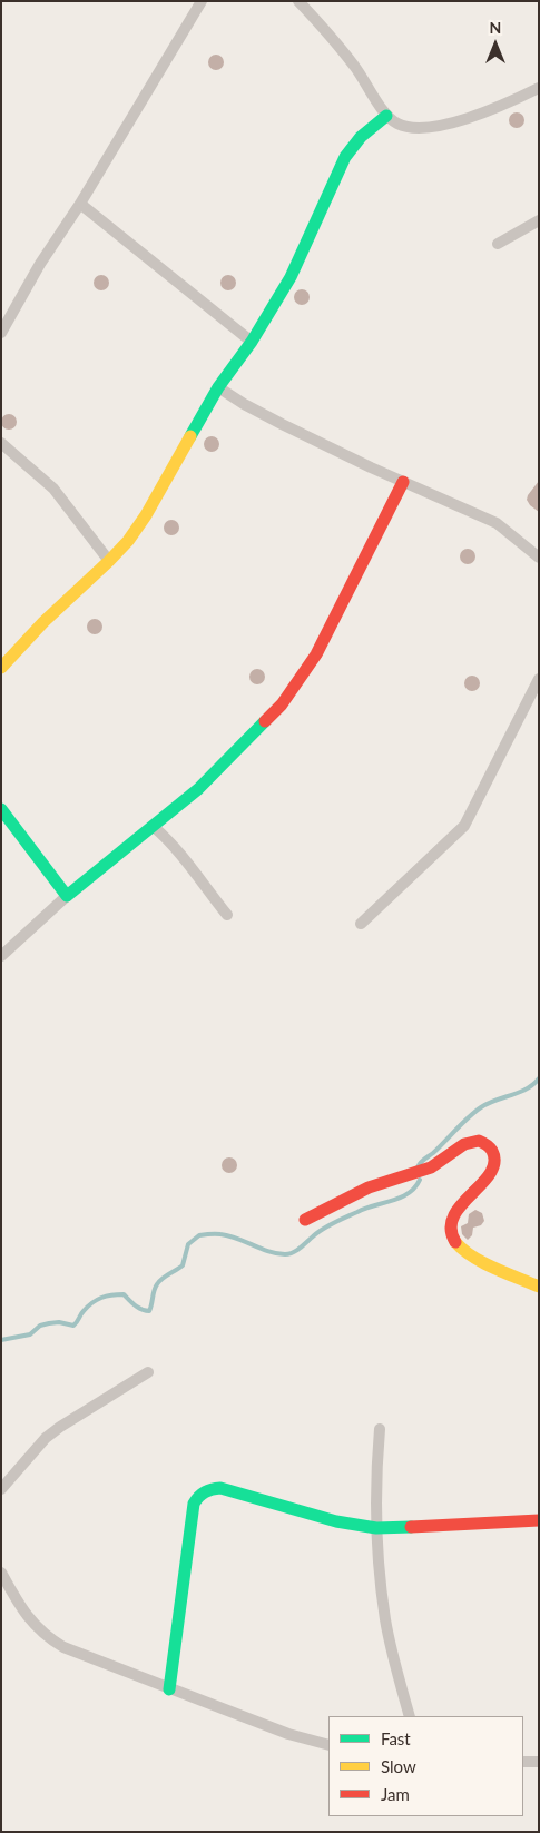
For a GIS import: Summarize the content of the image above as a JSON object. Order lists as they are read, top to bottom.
{
  "legend": ["Fast", "Slow", "Jam"],
  "north": "top"
}
